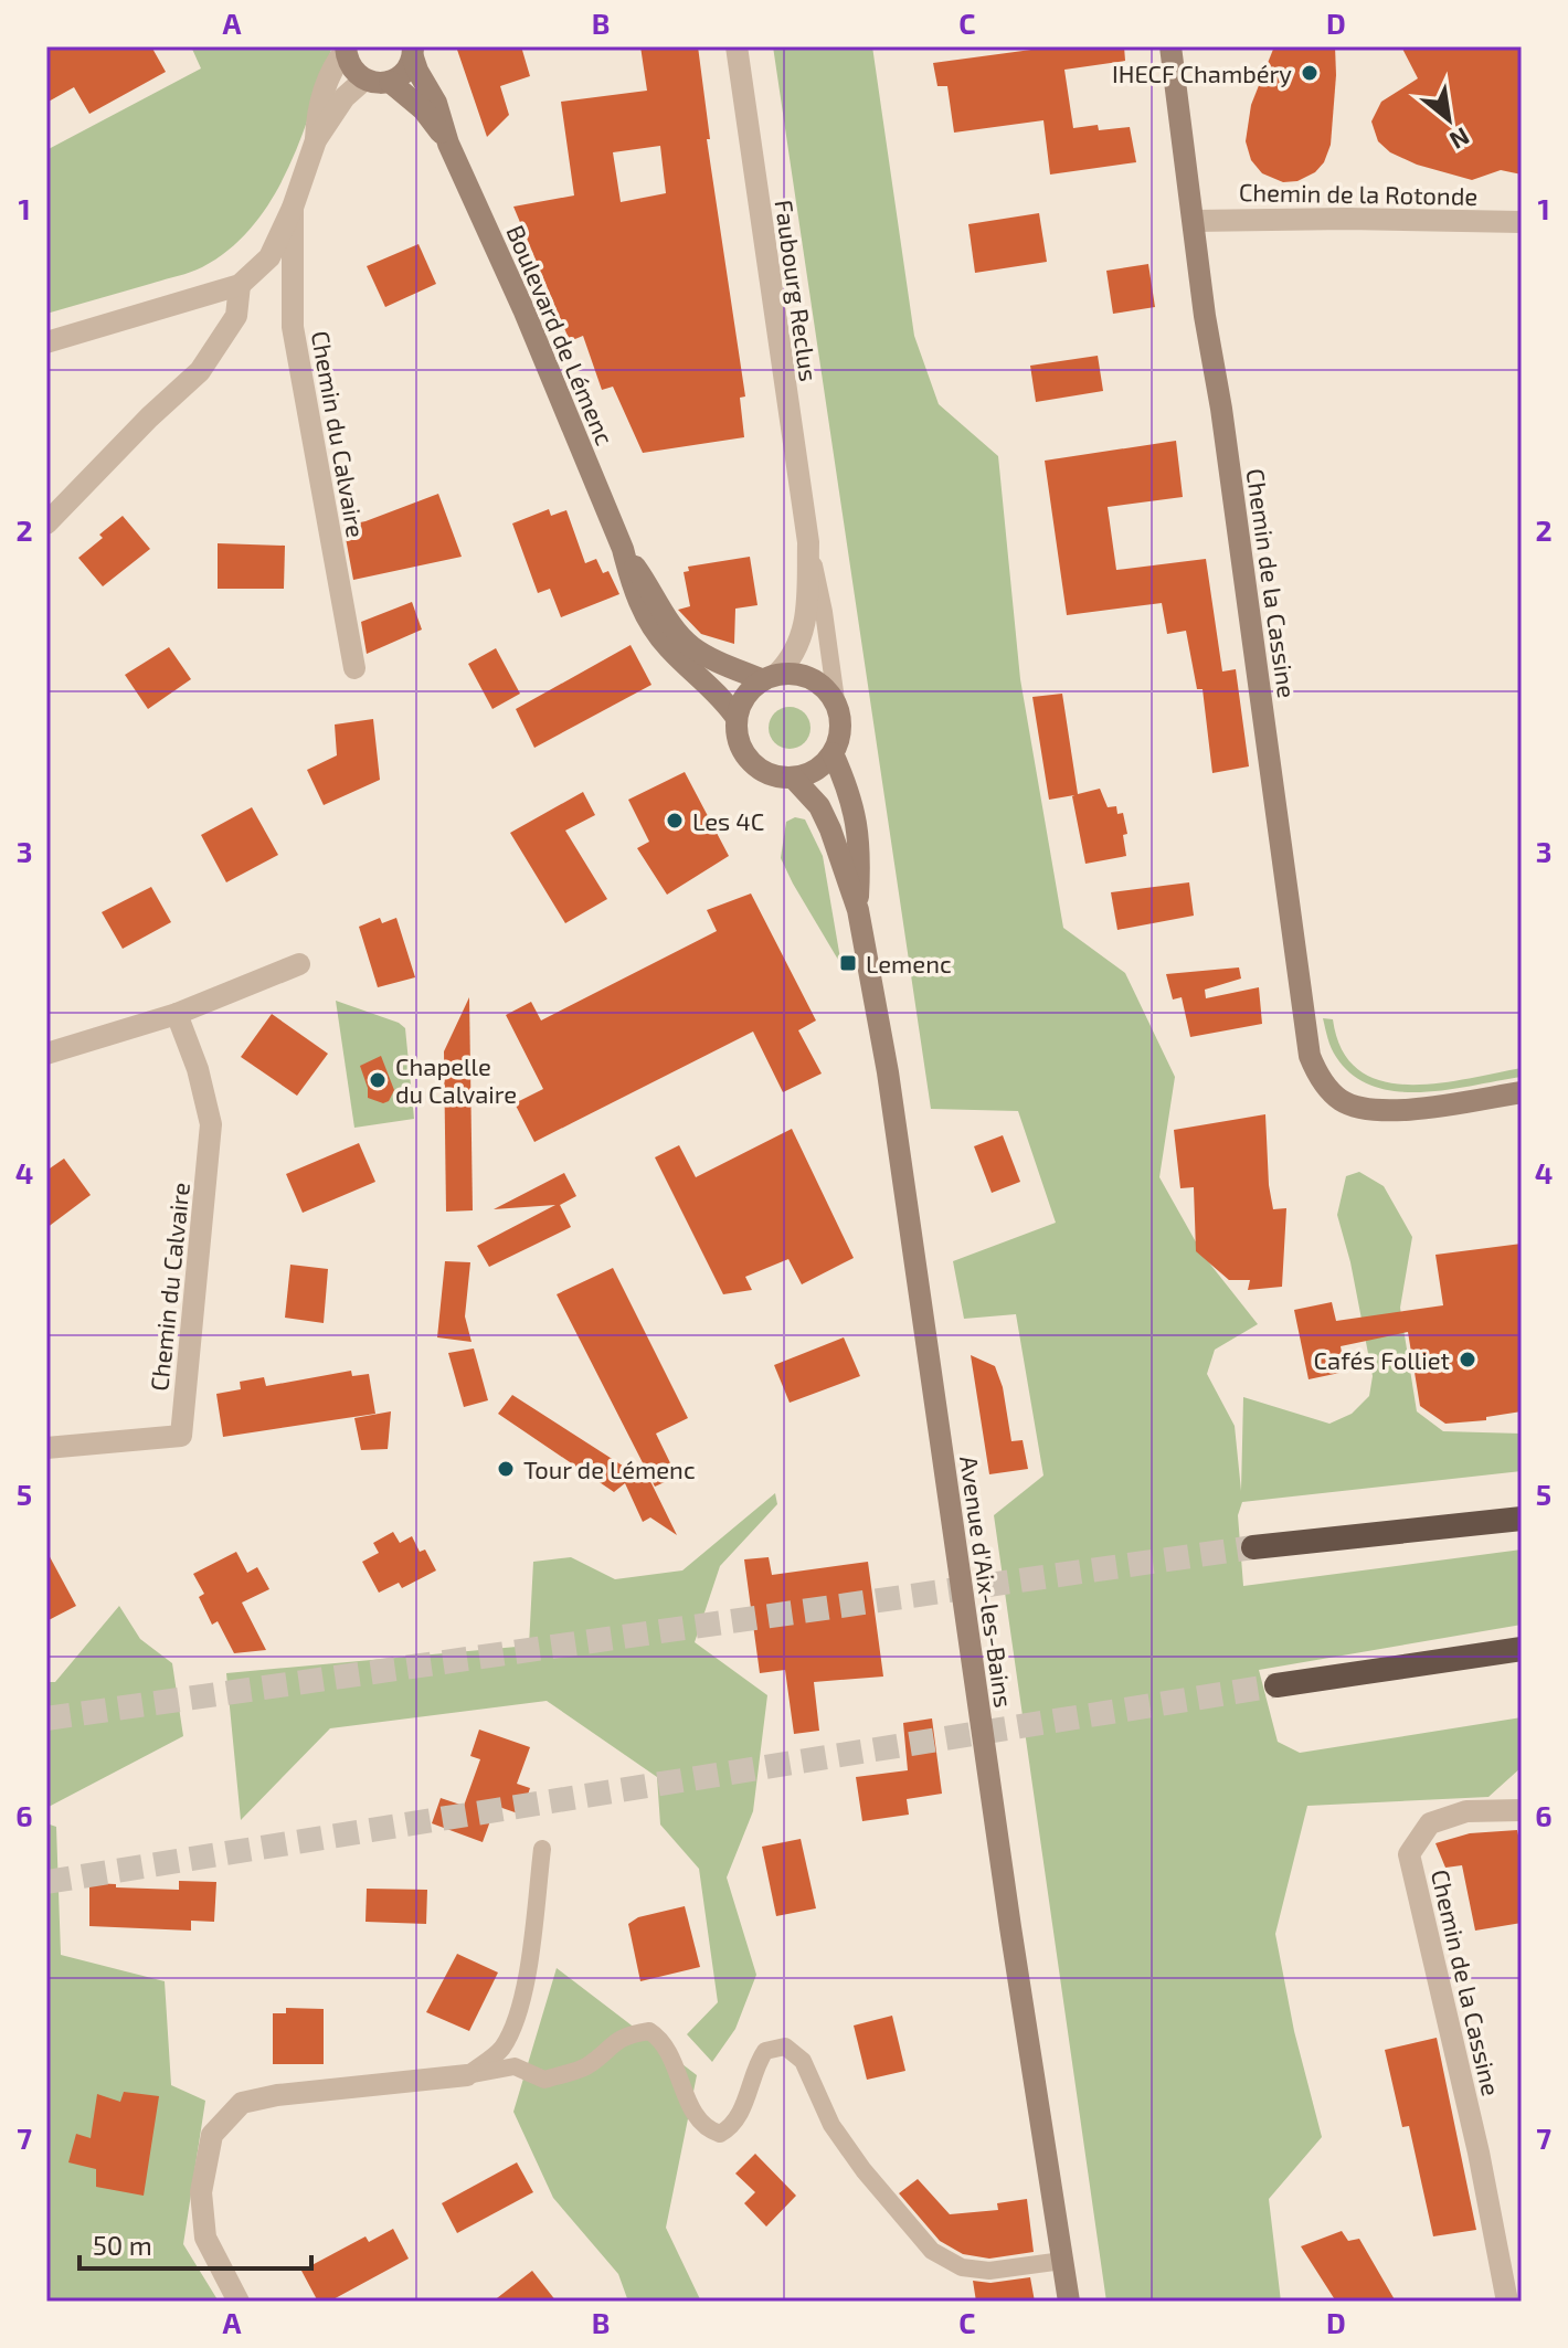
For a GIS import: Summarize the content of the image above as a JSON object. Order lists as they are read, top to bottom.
{
  "streets": {
    "main road": ["Boulevard de Lémenc", "Chemin de la Cassine", "Avenue d'Aix-les-Bains"],
    "street": ["Chemin de la Rotonde", "Faubourg Reclus", "Chemin du Calvaire"]
  },
  "crossings": [
    ["Chemin de la Rotonde", "Chemin de la Cassine"],
    ["Faubourg Reclus", "Boulevard de Lémenc"],
    ["Faubourg Reclus", "Avenue d'Aix-les-Bains"],
    ["Boulevard de Lémenc", "Avenue d'Aix-les-Bains"]
  ],
  "places": {
    "other": [
      "IHECF Chambéry",
      "Les 4C",
      "Chapelle du Calvaire",
      "Cafés Folliet",
      "Tour de Lémenc"
    ],
    "transit": ["Lemenc"]
  },
  "scale_bar": "50 m",
  "north": "bottom right",
  "grid": {
    "columns": [
      "A",
      "B",
      "C",
      "D"
    ],
    "rows": [
      "1",
      "2",
      "3",
      "4",
      "5",
      "6",
      "7"
    ]
  }
}
